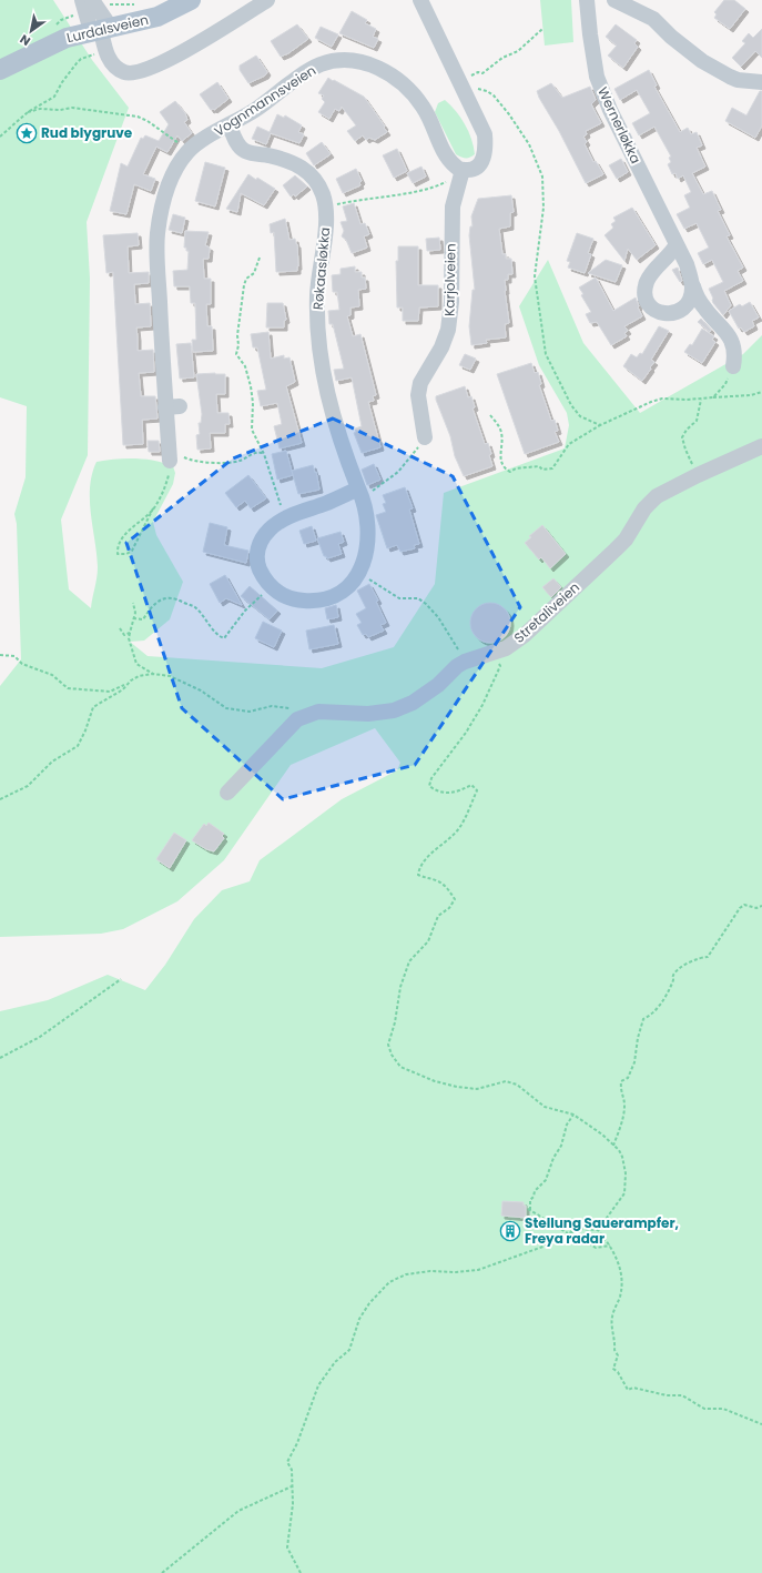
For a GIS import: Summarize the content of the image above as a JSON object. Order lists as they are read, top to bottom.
{
  "streets": {
    "main road": ["Lurdalsveien"],
    "street": [
      "Vognmannsveien",
      "Wernerløkka",
      "Røkaasløkka",
      "Karjolveien",
      "Stretaliveien"
    ]
  },
  "crossings": [
    ["Vognmannsveien", "Røkaasløkka"],
    ["Vognmannsveien", "Karjolveien"]
  ],
  "places": {
    "place": ["Rud blygruve"],
    "building": ["Stellung Sauerampfer, Freya radar"]
  },
  "north": "bottom left"
}
